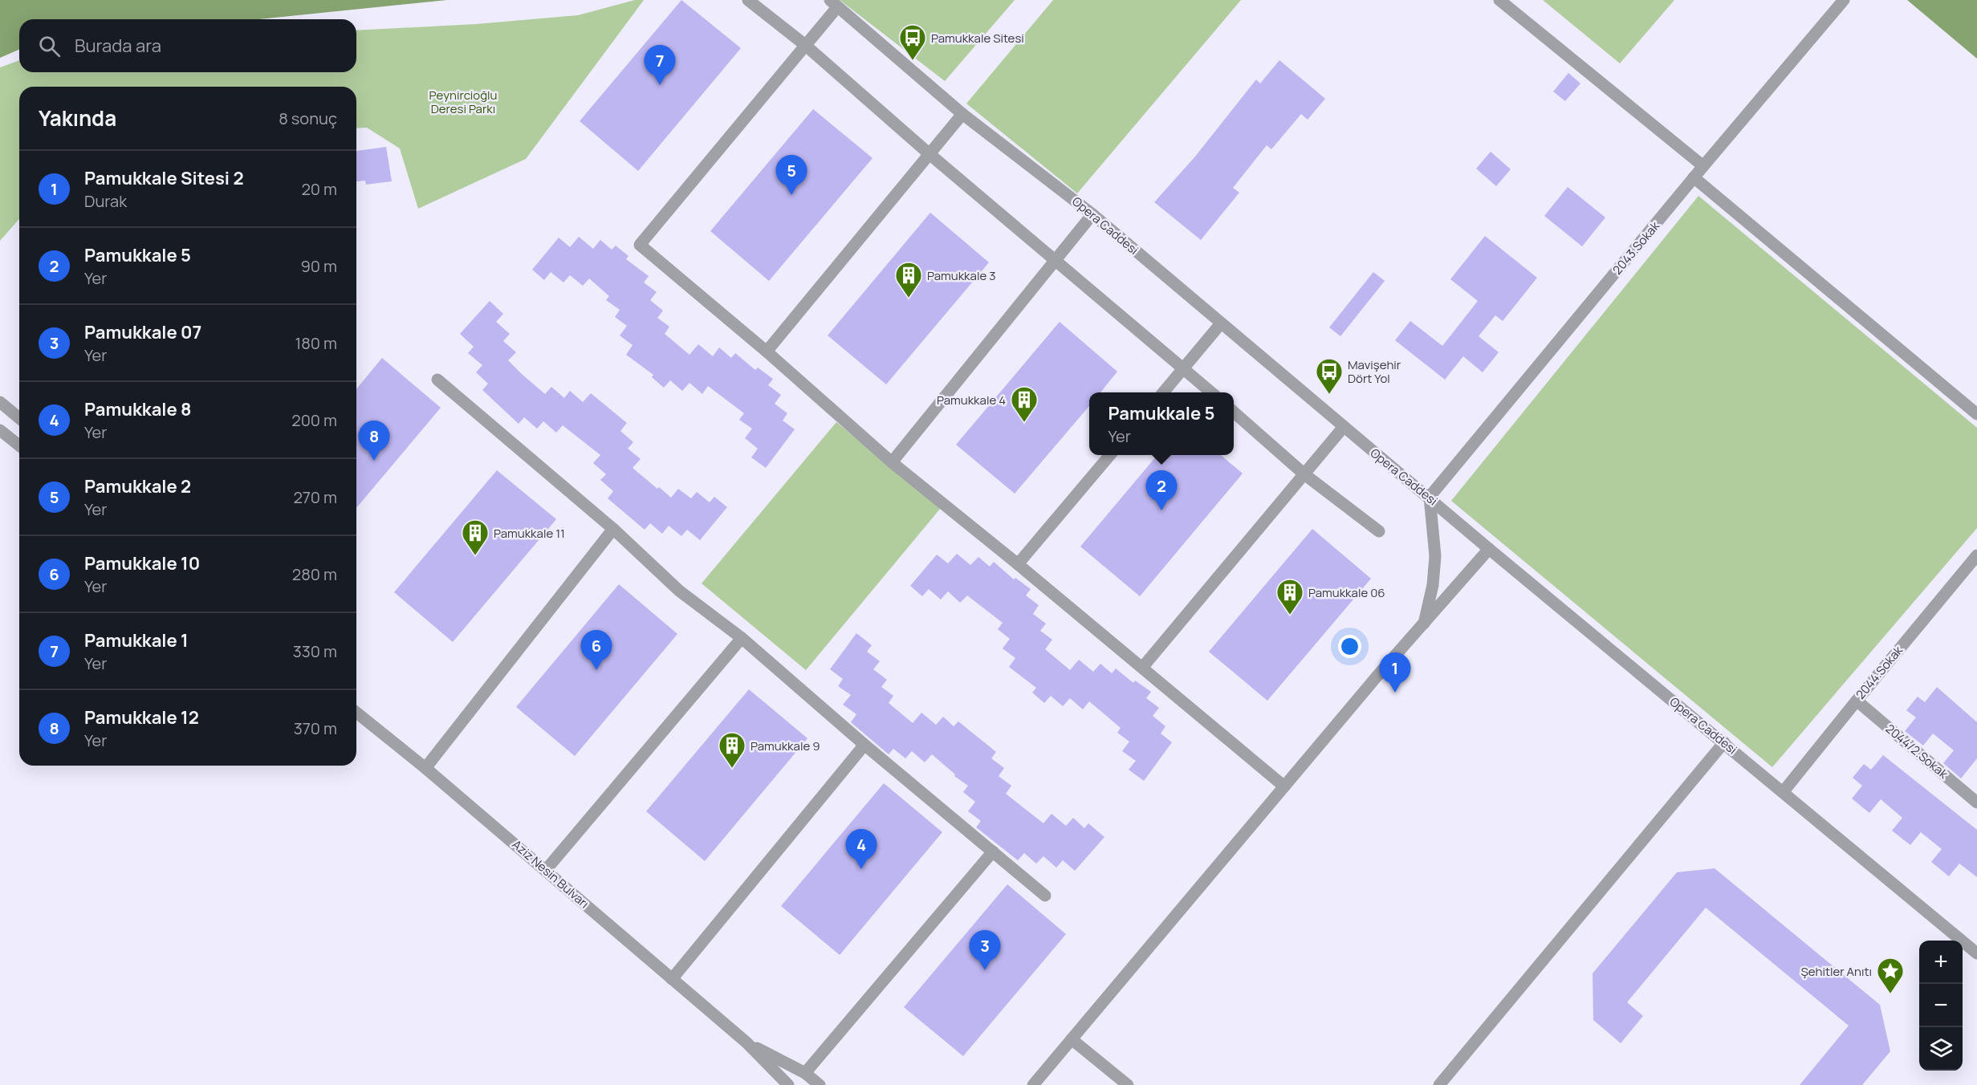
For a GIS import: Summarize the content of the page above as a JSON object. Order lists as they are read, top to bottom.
{
  "streets": {
    "street": [
      "Opera Caddesi",
      "2043.Sokak",
      "2044.Sokak",
      "2044/2.Sokak",
      "Aziz Nesin Bulvarı"
    ]
  },
  "crossings": [
    ["Opera Caddesi", "2043.Sokak"],
    ["Opera Caddesi", "2044.Sokak"],
    ["2044.Sokak", "2044/2.Sokak"]
  ],
  "parks": ["Peynircioğlu Deresi Parkı"],
  "places": {
    "bus stop": ["Pamukkale Sitesi", "Mavişehir Dört Yol"],
    "building": [
      "Pamukkale 3",
      "Pamukkale 4",
      "Pamukkale 11",
      "Pamukkale 06",
      "Pamukkale 9"
    ],
    "place": ["Şehitler Anıtı"]
  },
  "page": {
    "search": "Burada ara",
    "pins": [
      "7",
      "5",
      "8",
      "2",
      "6",
      "1",
      "4",
      "3"
    ],
    "heading": ["Yakında", "8 sonuç"],
    "list": [
      {
        "mark": "1",
        "name": "Pamukkale Sitesi 2",
        "note": "Durak",
        "value": "20 m"
      },
      {
        "mark": "2",
        "name": "Pamukkale 5",
        "note": "Yer",
        "value": "90 m"
      },
      {
        "mark": "3",
        "name": "Pamukkale 07",
        "note": "Yer",
        "value": "180 m"
      },
      {
        "mark": "4",
        "name": "Pamukkale 8",
        "note": "Yer",
        "value": "200 m"
      },
      {
        "mark": "5",
        "name": "Pamukkale 2",
        "note": "Yer",
        "value": "270 m"
      },
      {
        "mark": "6",
        "name": "Pamukkale 10",
        "note": "Yer",
        "value": "280 m"
      },
      {
        "mark": "7",
        "name": "Pamukkale 1",
        "note": "Yer",
        "value": "330 m"
      },
      {
        "mark": "8",
        "name": "Pamukkale 12",
        "note": "Yer",
        "value": "370 m"
      }
    ],
    "popup": ["Pamukkale 5", "Yer"],
    "map_buttons": ["+", "−"]
  }
}
